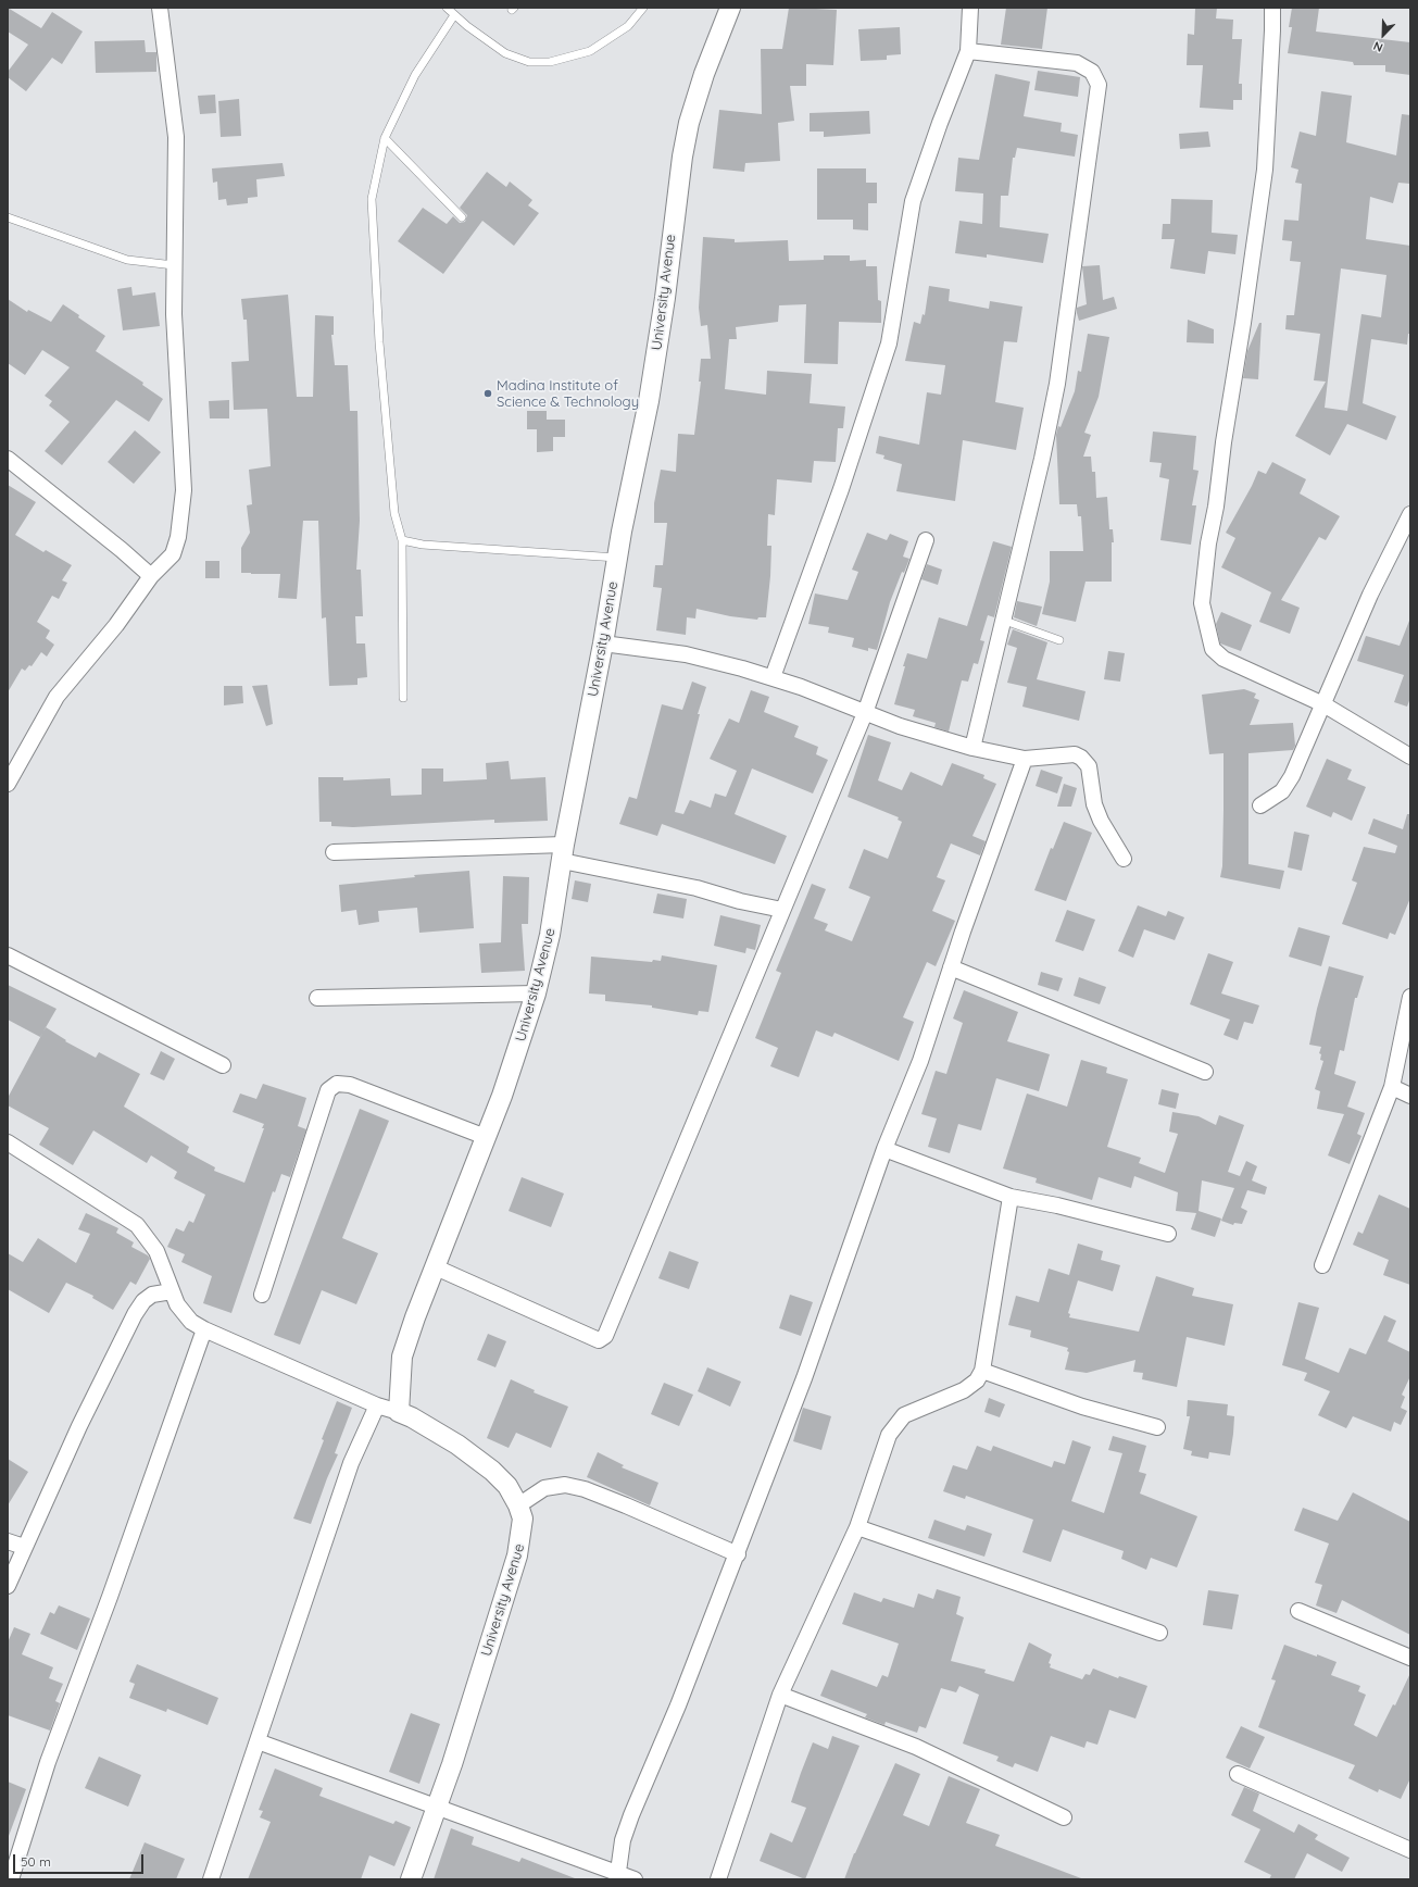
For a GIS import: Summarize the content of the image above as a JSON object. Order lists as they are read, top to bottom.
{
  "streets": {
    "street": ["University Avenue"]
  },
  "places": ["Madina Institute of Science & Technology"],
  "scale_bar": "50 m",
  "north": "bottom left"
}
